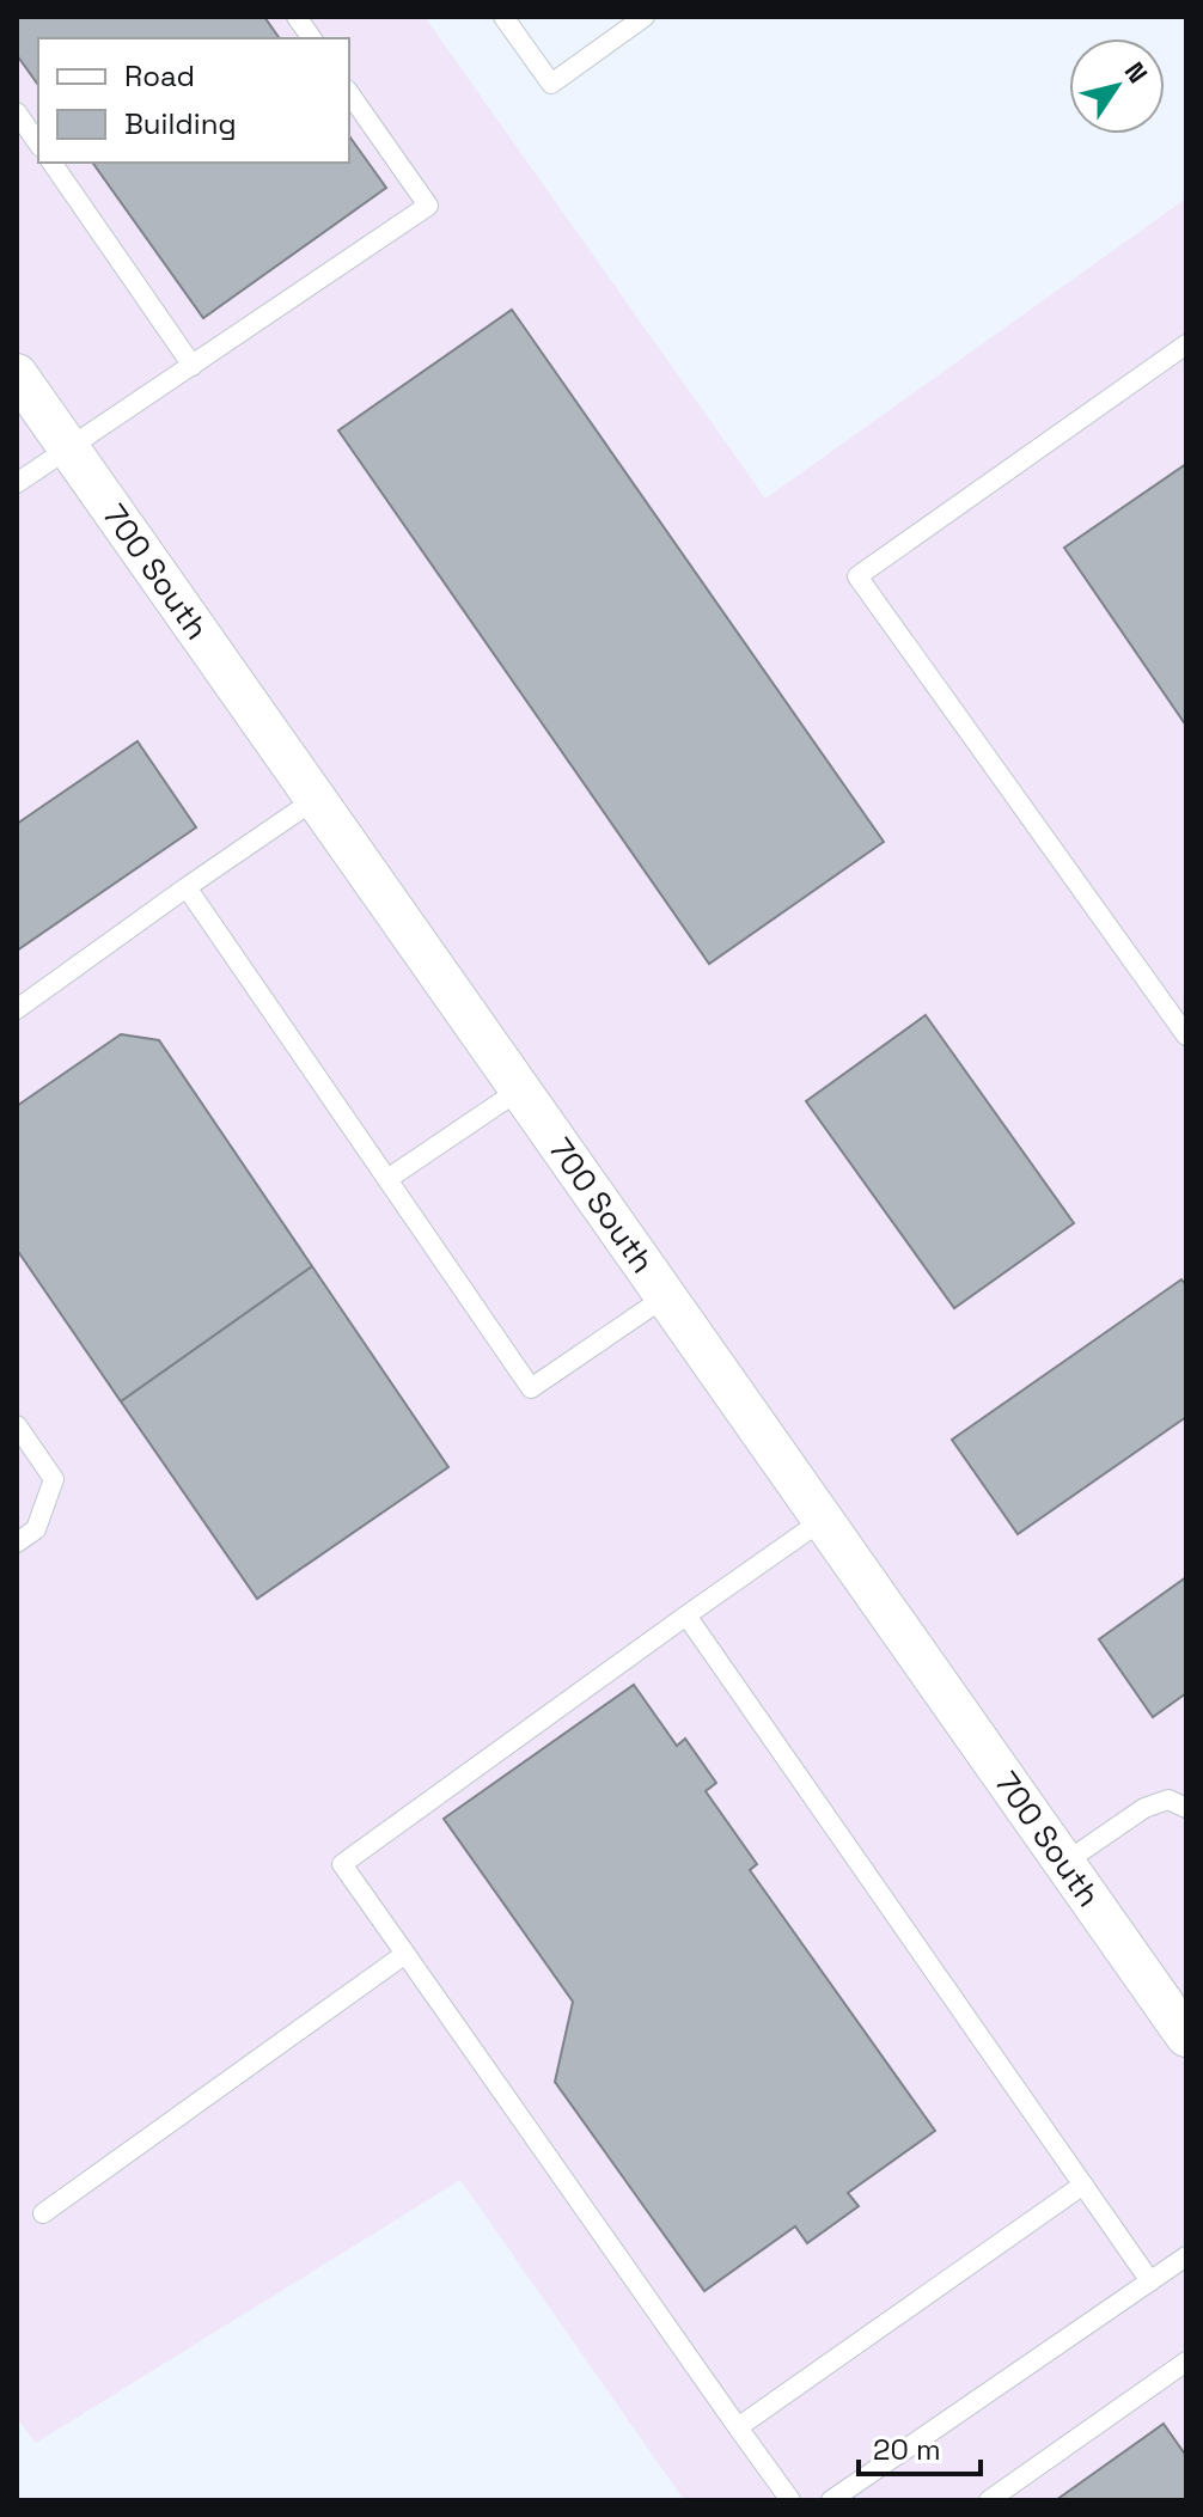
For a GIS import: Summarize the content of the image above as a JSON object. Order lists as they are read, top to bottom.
{
  "streets": {
    "street": ["700 South"]
  },
  "legend": ["Road", "Building"],
  "scale_bar": "20 m",
  "north": "top right"
}
